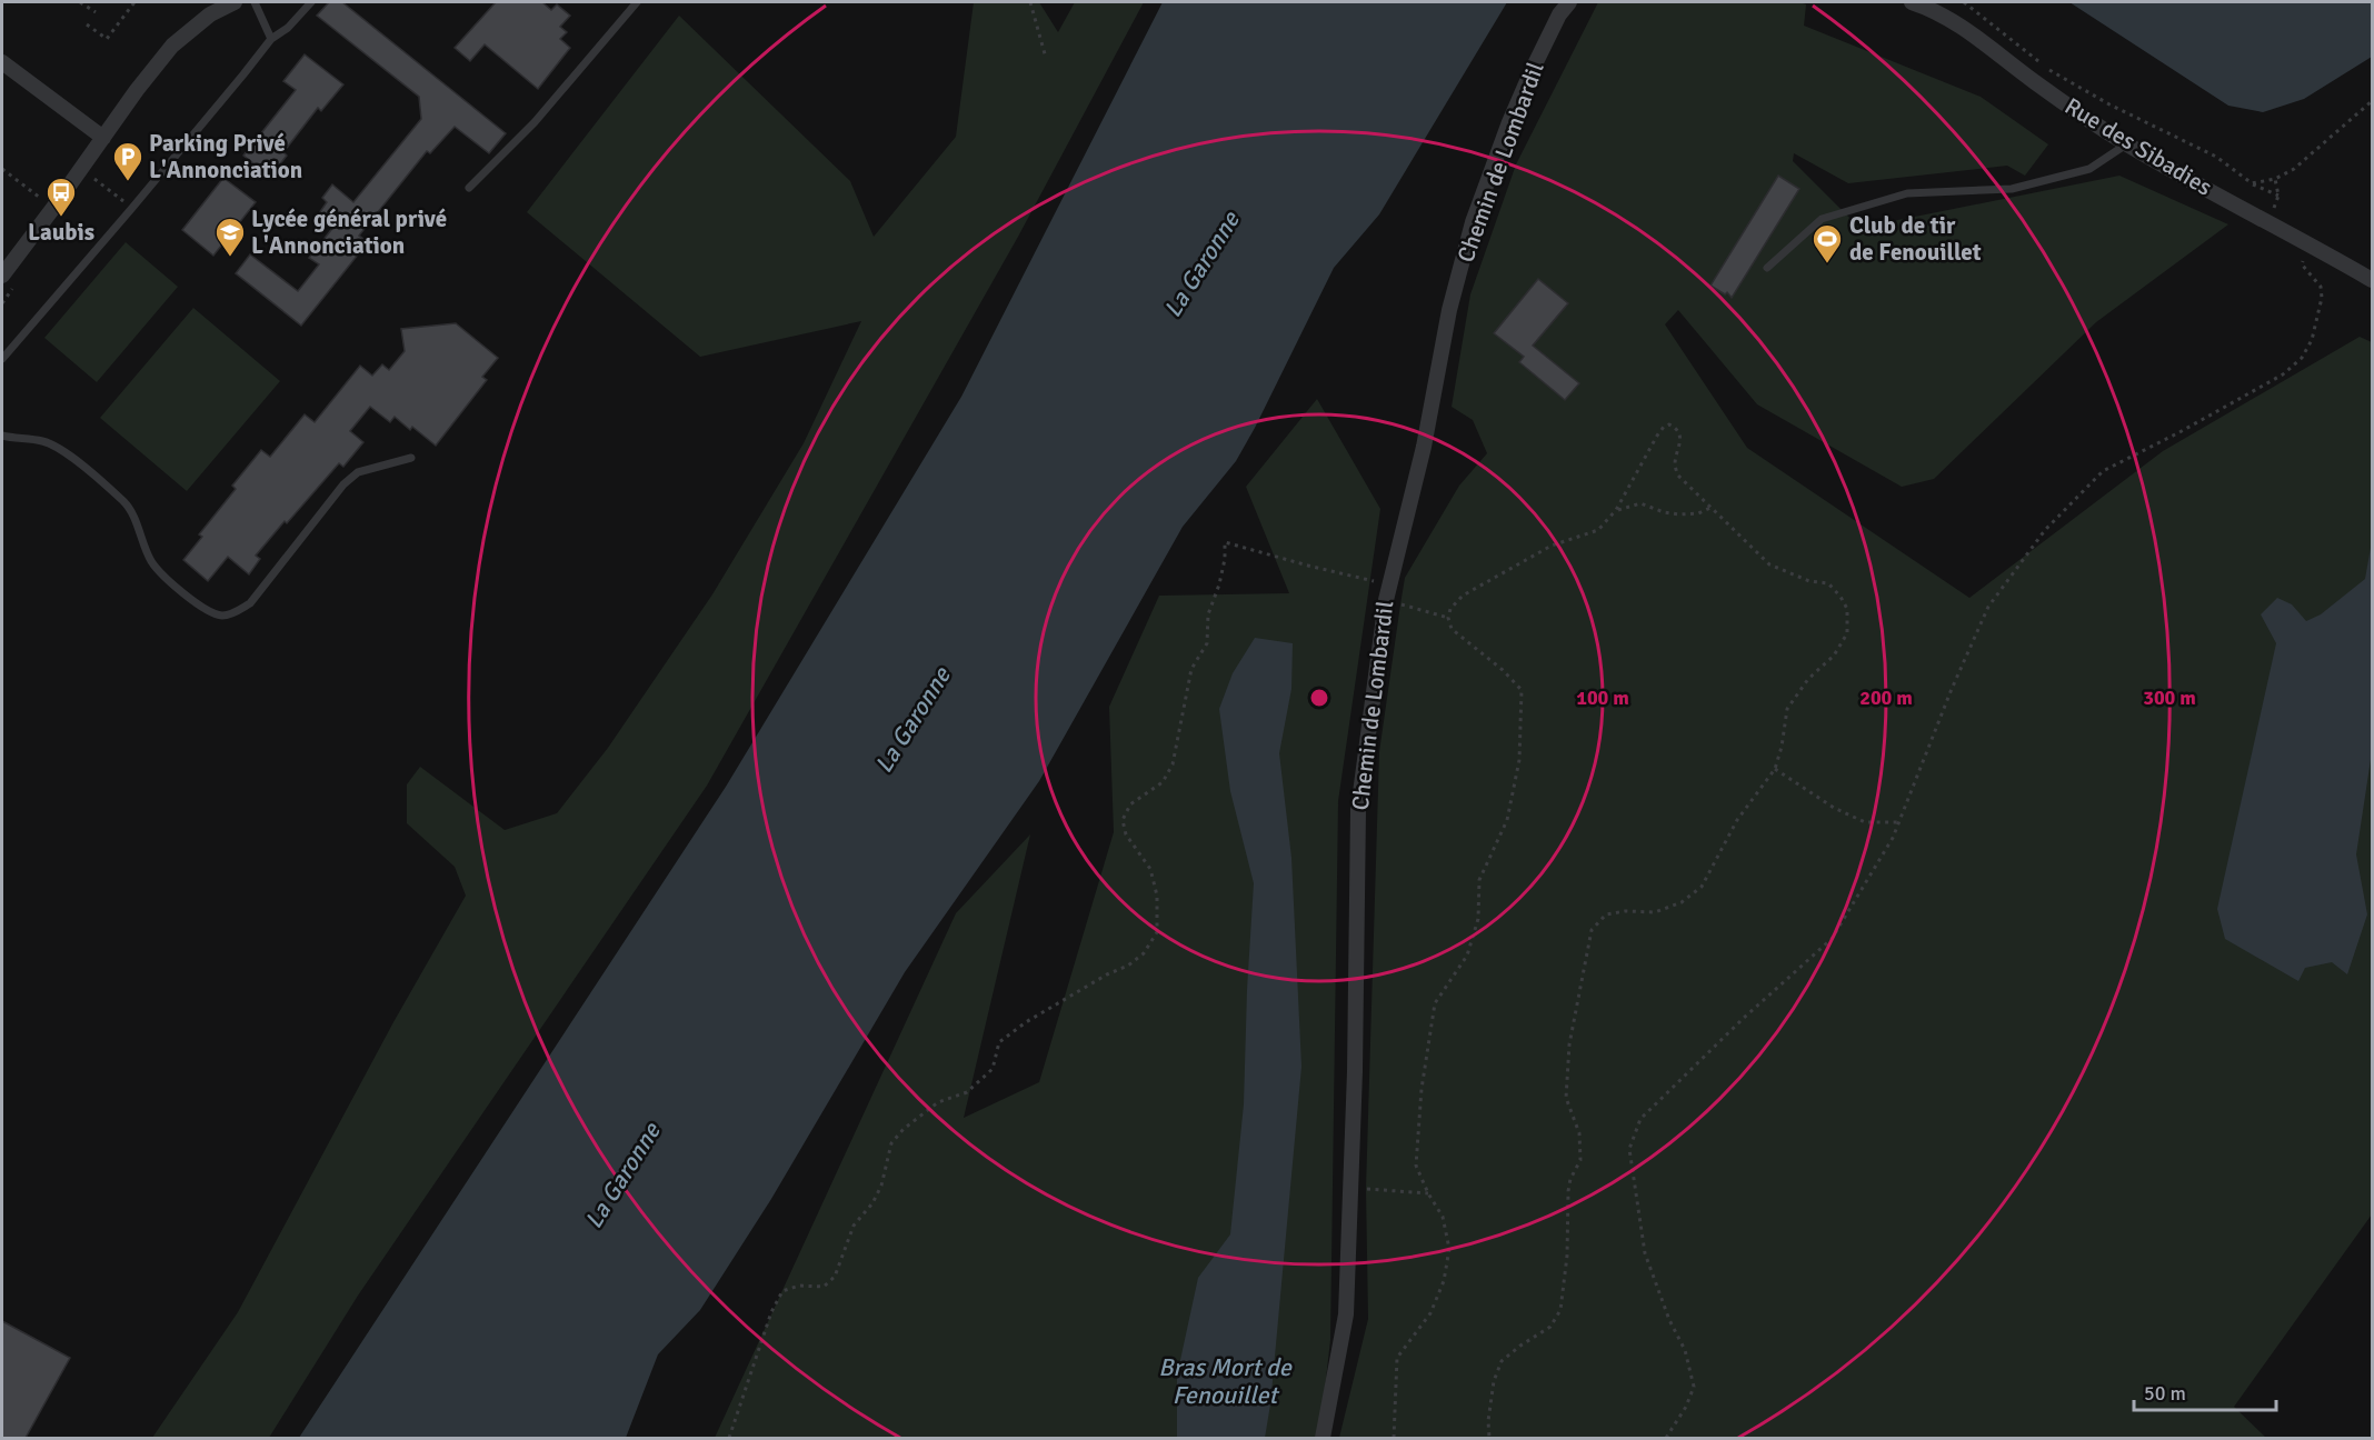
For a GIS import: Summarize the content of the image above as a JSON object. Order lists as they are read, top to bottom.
{
  "streets": {
    "street": ["Rue des Sibadies", "Chemin de Lombardil"]
  },
  "water": ["La Garonne", "Bras Mort de Fenouillet"],
  "places": {
    "parking": ["Parking Privé L'Annonciation"],
    "bus stop": ["Laubis"],
    "school or university": ["Lycée général privé L'Annonciation"],
    "sports": ["Club de tir de Fenouillet"]
  },
  "scale_bar": "50 m",
  "rings": ["100 m", "200 m", "300 m"]
}
